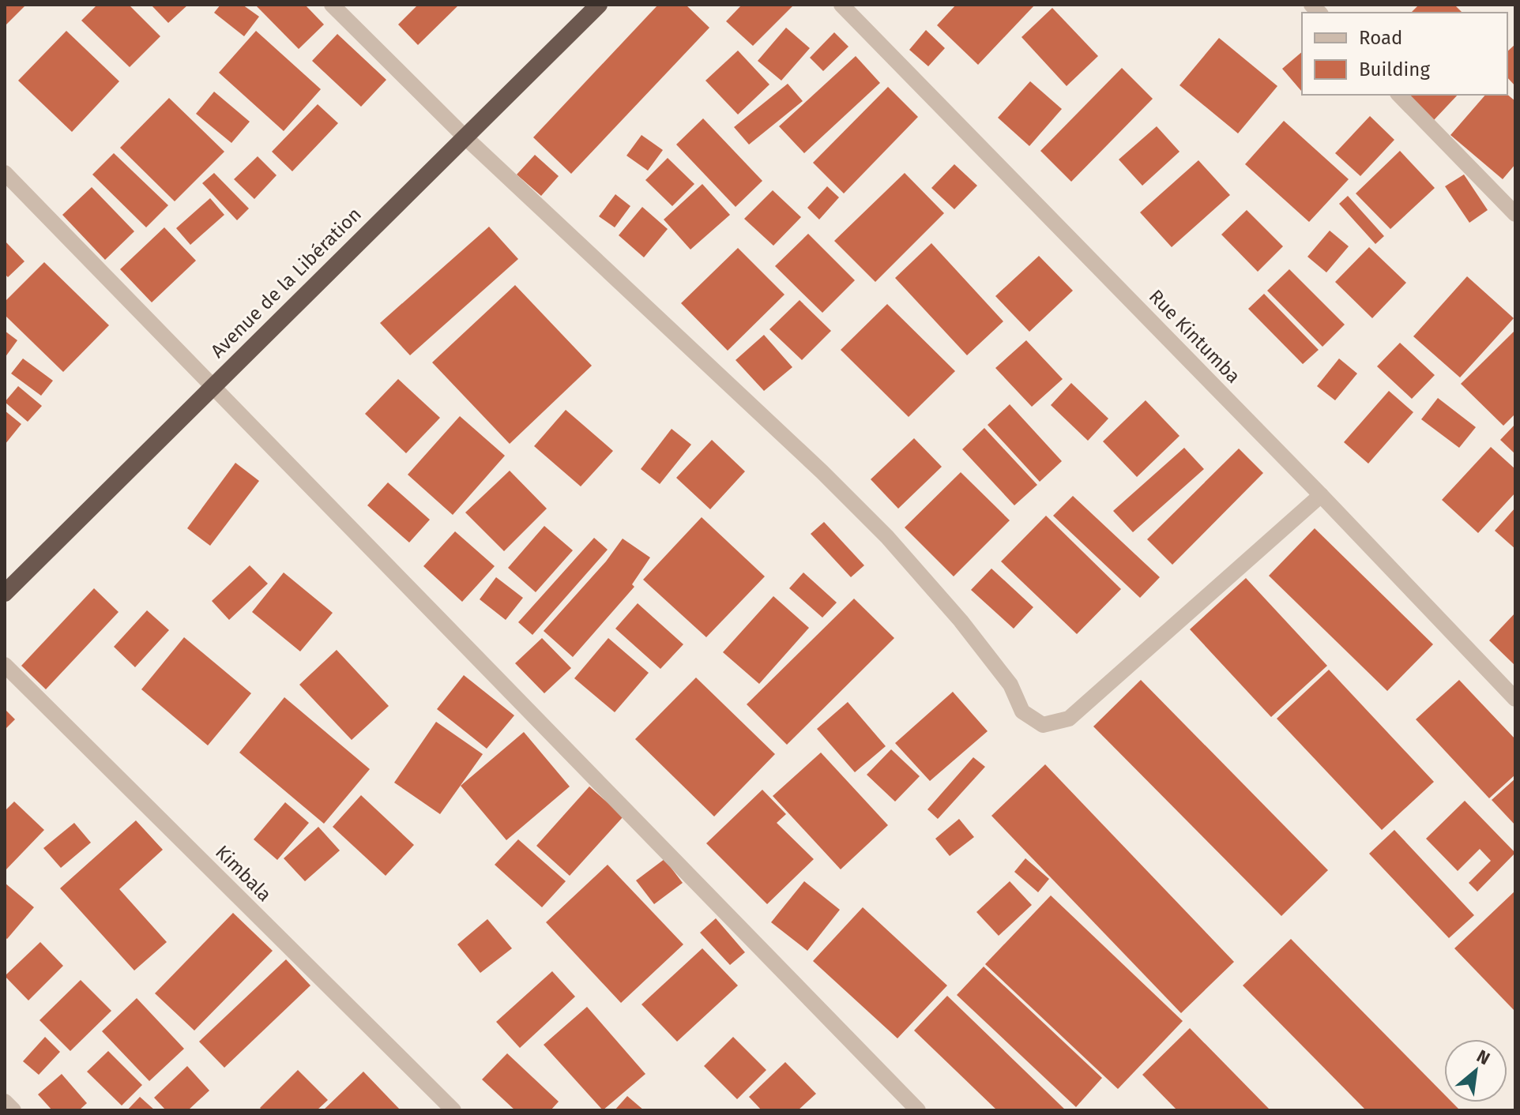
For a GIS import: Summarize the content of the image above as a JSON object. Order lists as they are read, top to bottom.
{
  "streets": {
    "highway": ["Avenue de la Libération"],
    "street": ["Rue Kintumba", "Kimbala"]
  },
  "legend": ["Road", "Building"],
  "north": "top right"
}
